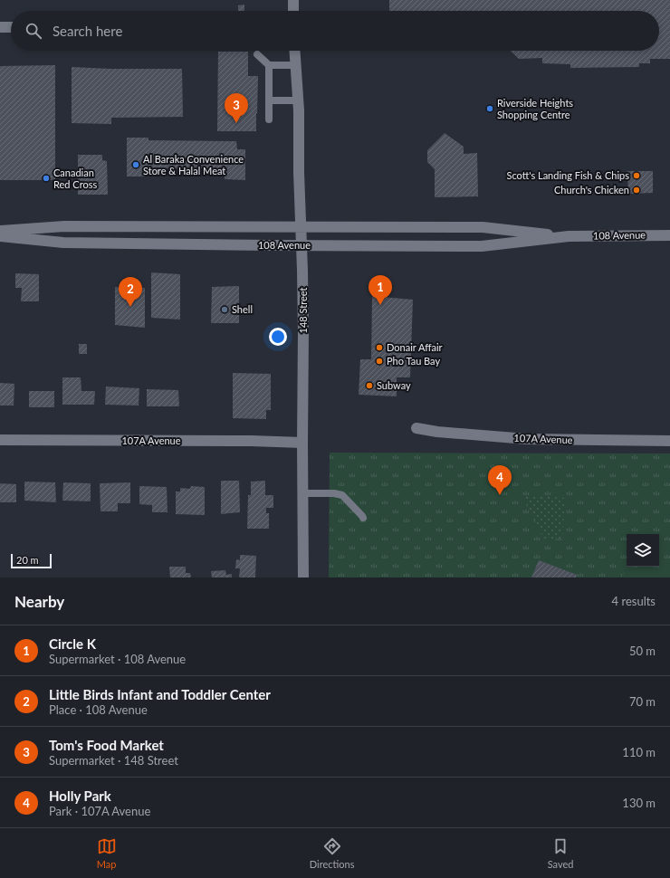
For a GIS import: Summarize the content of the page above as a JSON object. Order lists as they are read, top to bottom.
{
  "streets": {
    "main road": ["108 Avenue", "148 Street", "107A Avenue"]
  },
  "crossings": [
    ["108 Avenue", "148 Street"],
    ["148 Street", "107A Avenue"]
  ],
  "places": [
    "Riverside Heights Shopping Centre",
    "Al Baraka Convenience Store & Halal Meat",
    "Scott's Landing Fish & Chips",
    "Canadian Red Cross",
    "Church's Chicken",
    "Shell",
    "Donair Affair",
    "Pho Tau Bay",
    "Subway"
  ],
  "scale_bar": "20 m",
  "page": {
    "search": "Search here",
    "pins": [
      "3",
      "1",
      "2",
      "4"
    ],
    "scale": "20 m",
    "heading": ["Nearby", "4 results"],
    "list": [
      {
        "mark": "1",
        "name": "Circle K",
        "note": "Supermarket · 108 Avenue",
        "value": "50 m"
      },
      {
        "mark": "2",
        "name": "Little Birds Infant and Toddler Center",
        "note": "Place · 108 Avenue",
        "value": "70 m"
      },
      {
        "mark": "3",
        "name": "Tom's Food Market",
        "note": "Supermarket · 148 Street",
        "value": "110 m"
      },
      {
        "mark": "4",
        "name": "Holly Park",
        "note": "Park · 107A Avenue",
        "value": "130 m"
      }
    ],
    "nav": ["Map", "Directions", "Saved"]
  }
}
